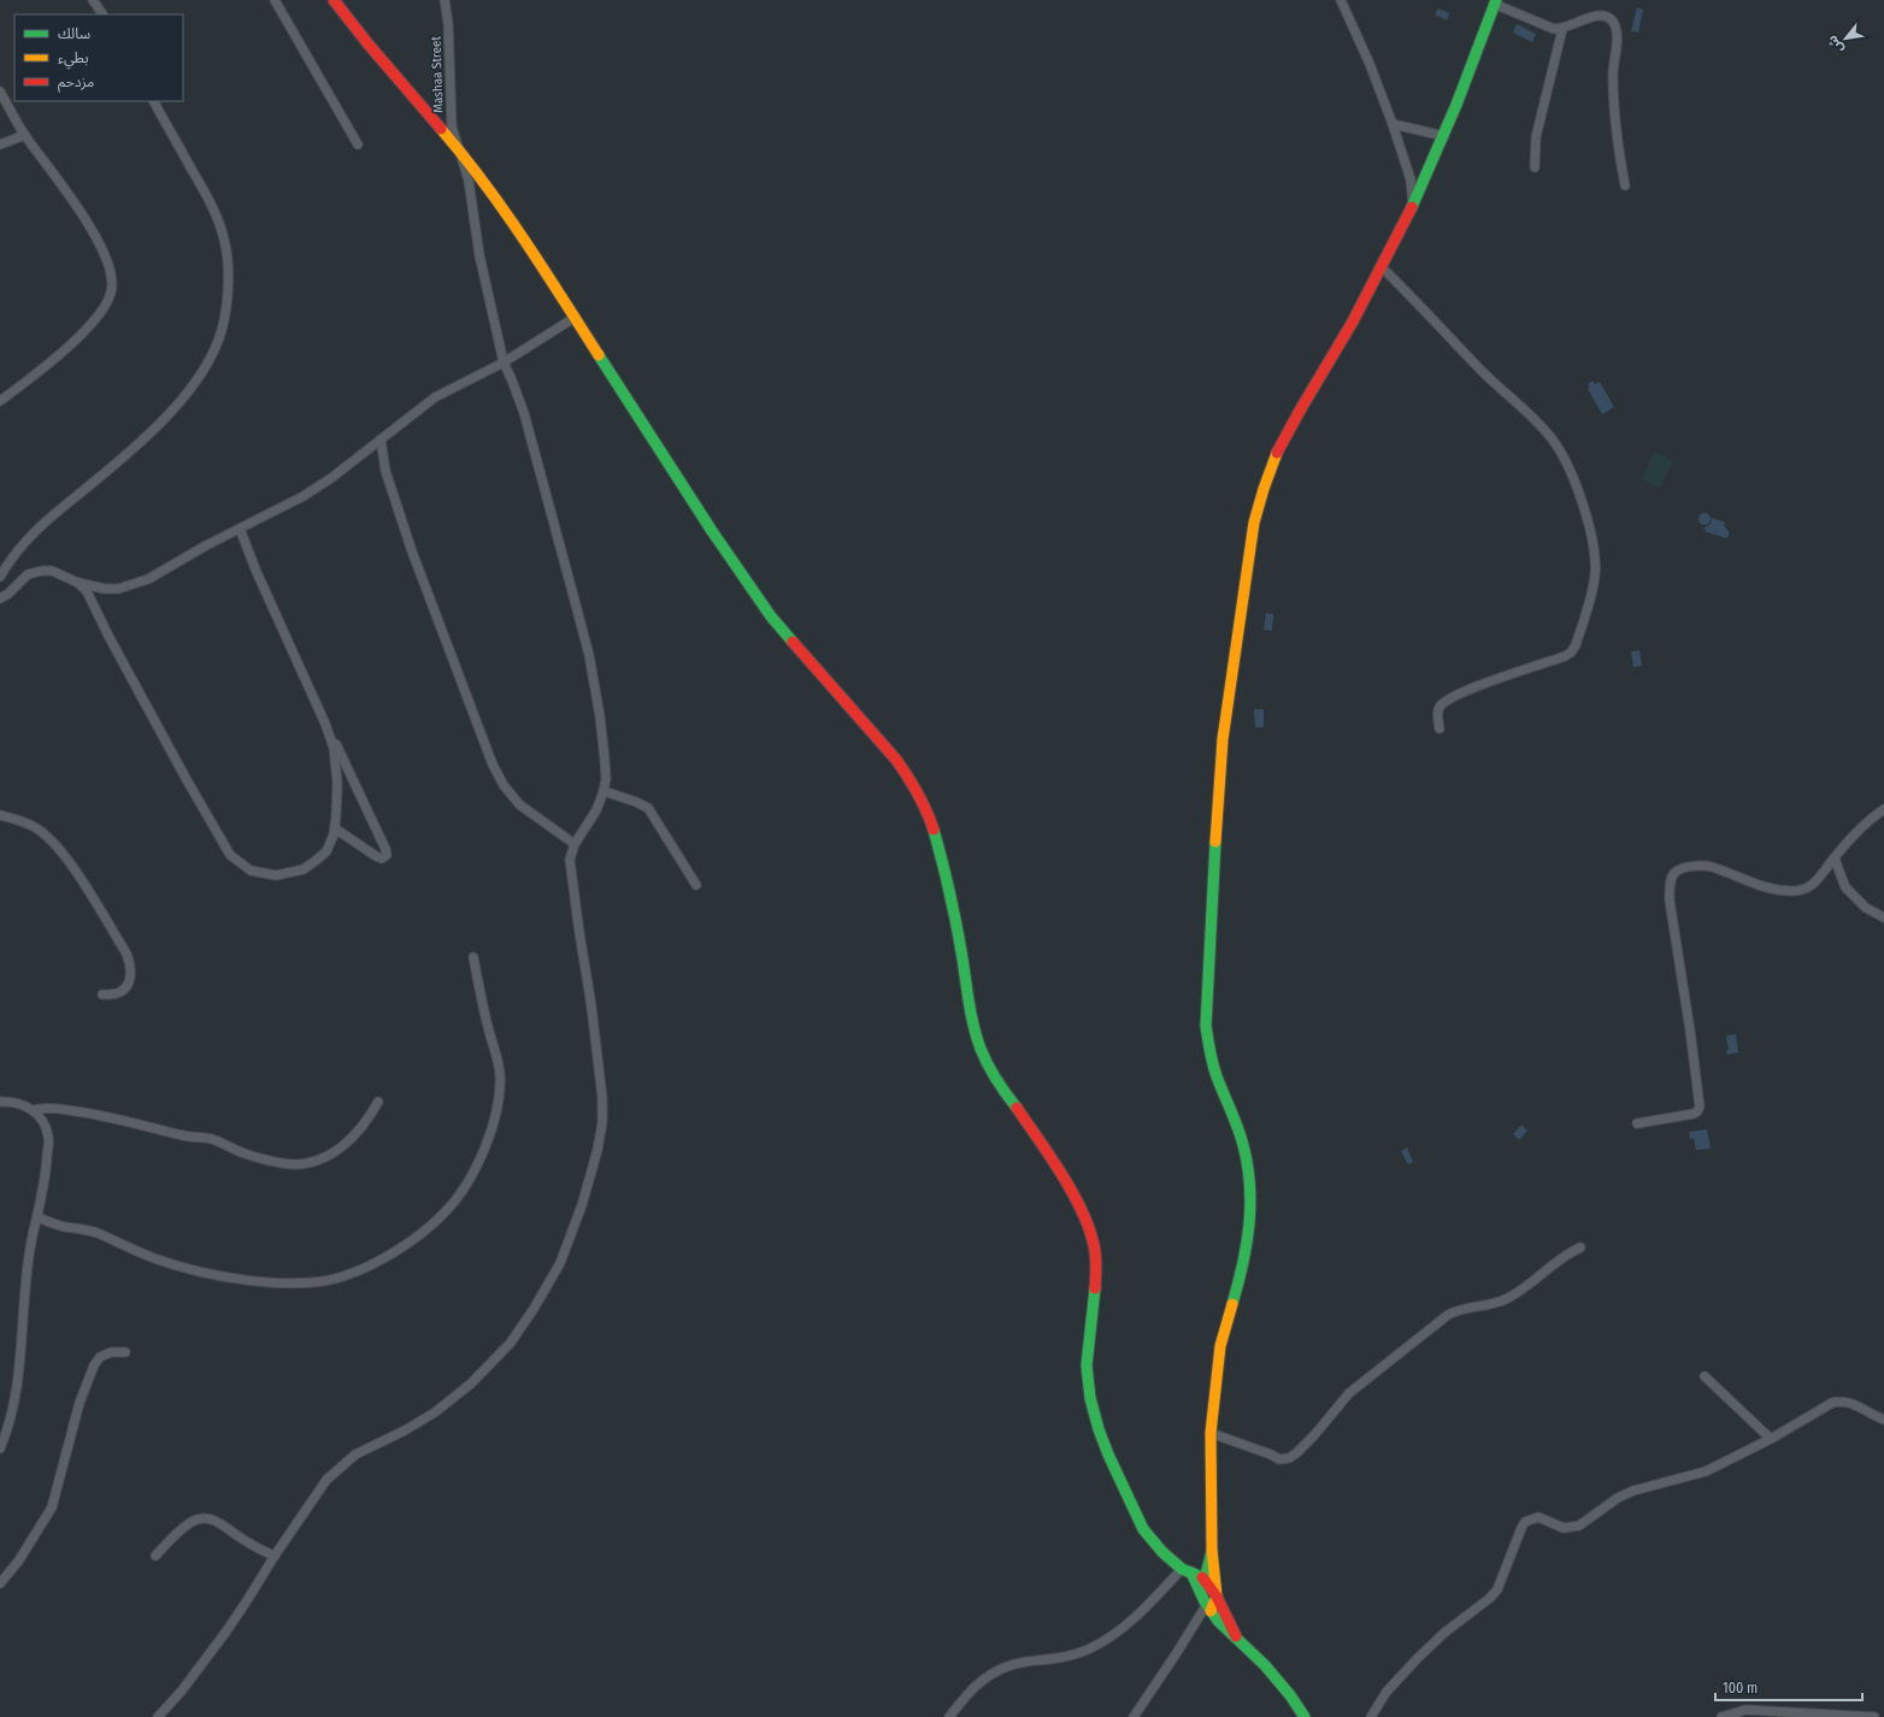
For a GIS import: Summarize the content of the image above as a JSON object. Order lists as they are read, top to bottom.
{
  "streets": {
    "street": ["Mashaa Street"]
  },
  "legend": ["سالك", "بطيء", "مزدحم"],
  "scale_bar": "100 m",
  "north": "bottom left"
}
